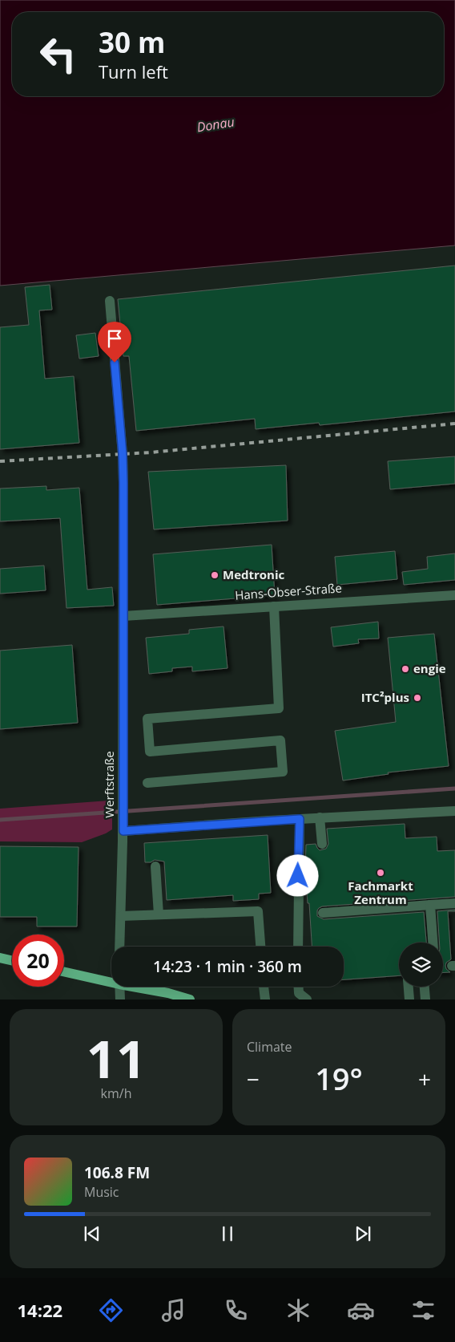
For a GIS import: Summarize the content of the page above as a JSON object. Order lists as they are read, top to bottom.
{
  "streets": {
    "street": ["Hans-Obser-Straße", "Werftstraße"]
  },
  "crossings": [
    ["Hans-Obser-Straße", "Werftstraße"]
  ],
  "water": ["Donau"],
  "places": [
    "Medtronic",
    "engie",
    "ITC²plus",
    "Fachmarkt Zentrum"
  ],
  "page": {
    "turn": ["30 m", "Turn left"],
    "limit": "20",
    "trip": "14:23 · 1 min · 360 m",
    "tile": [
      ["11", "km/h"],
      "Climate"
    ],
    "heat": ["−", "19°", "+"],
    "song": ["106.8 FM", "Music"],
    "tabs": "14:22"
  }
}
